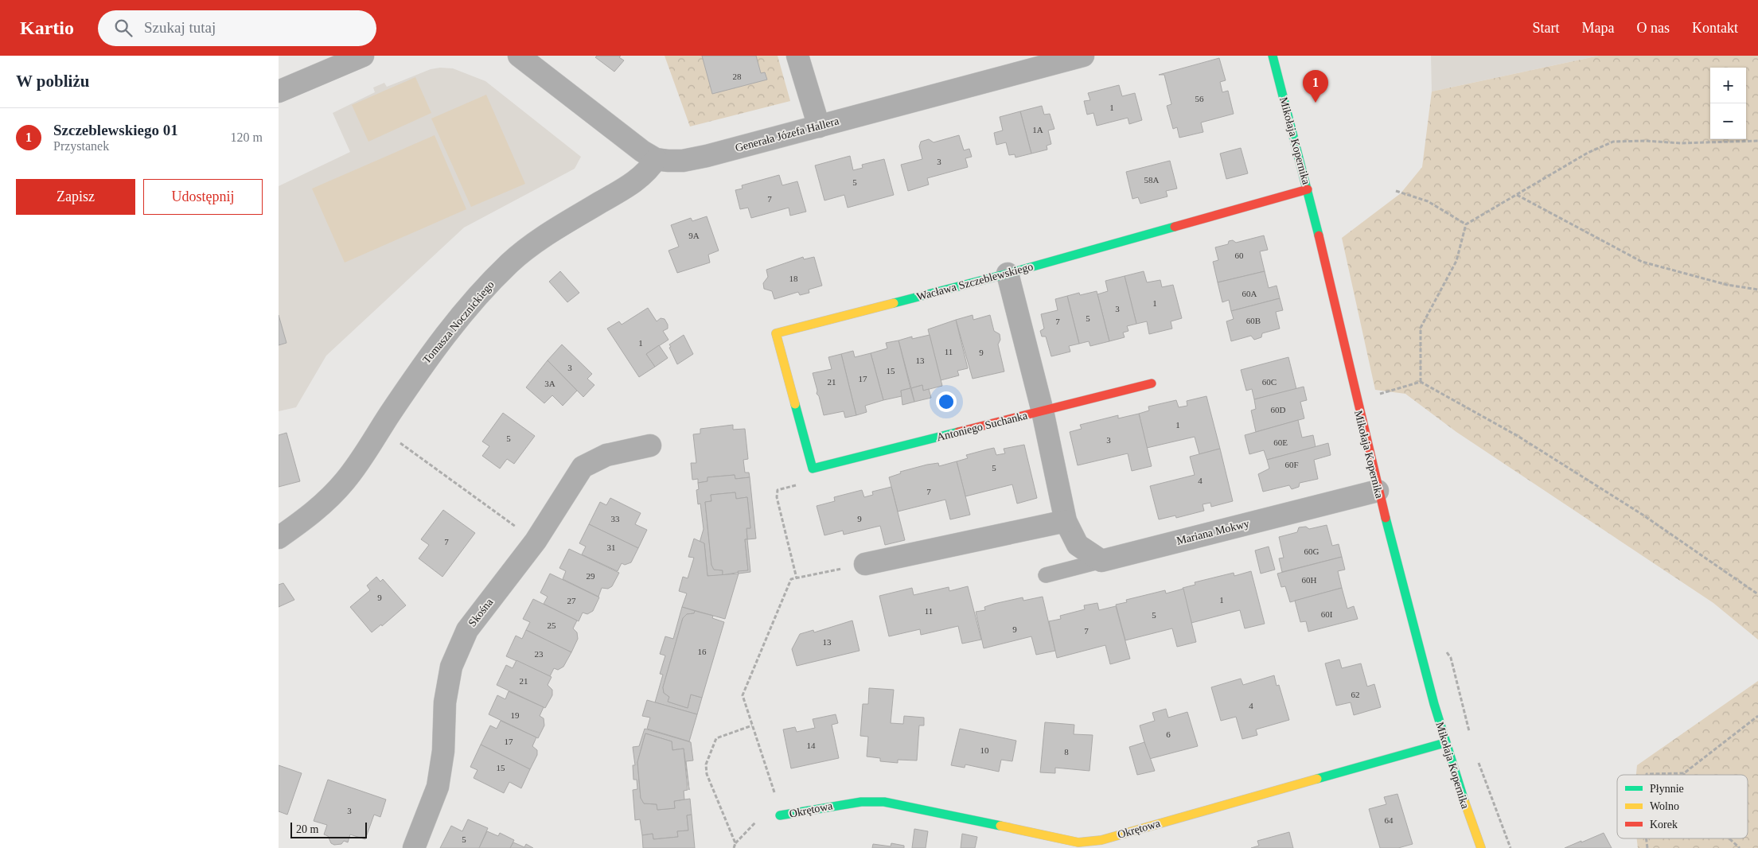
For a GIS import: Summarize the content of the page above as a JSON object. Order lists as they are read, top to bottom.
{
  "streets": {
    "street": [
      "Generała Józefa Hallera",
      "Mikołaja Kopernika",
      "Wacława Szczeblewskiego",
      "Tomasza Nocznickiego",
      "Antoniego Suchanka",
      "Mariana Mokwy",
      "Skośna",
      "Okrętowa"
    ]
  },
  "crossings": [
    ["Generała Józefa Hallera", "Tomasza Nocznickiego"],
    ["Mikołaja Kopernika", "Wacława Szczeblewskiego"],
    ["Mikołaja Kopernika", "Mariana Mokwy"],
    ["Mikołaja Kopernika", "Okrętowa"],
    ["Wacława Szczeblewskiego", "Antoniego Suchanka"]
  ],
  "house_numbers": [
    "28",
    "56",
    "1",
    "1A",
    "3",
    "58A",
    "5",
    "7",
    "9A",
    "60",
    "18",
    "60A",
    "1",
    "3",
    "5",
    "60B",
    "7",
    "1",
    "11",
    "9",
    "13",
    "3",
    "15",
    "17",
    "21",
    "60C",
    "3A",
    "60D",
    "1",
    "5",
    "3",
    "60E",
    "60F",
    "5",
    "4",
    "7",
    "33",
    "9",
    "7",
    "31",
    "60G",
    "29",
    "60H",
    "9",
    "1",
    "27",
    "11",
    "60I",
    "5",
    "25",
    "9",
    "7",
    "13",
    "16",
    "23",
    "21",
    "62",
    "4",
    "19",
    "6",
    "17",
    "14",
    "10",
    "8",
    "15",
    "3",
    "64",
    "5"
  ],
  "legend": ["Płynnie", "Wolno", "Korek"],
  "scale_bar": "20 m",
  "page": {
    "header": "Kartio",
    "search": "Szukaj tutaj",
    "nav": [
      "Start",
      "Mapa",
      "O nas",
      "Kontakt"
    ],
    "heading": "W pobliżu",
    "map_buttons": ["+", "−"],
    "pins": "1",
    "list": [
      {
        "mark": "1",
        "name": "Szczeblewskiego 01",
        "note": "Przystanek",
        "value": "120 m"
      }
    ],
    "buttons": ["Zapisz", "Udostępnij"],
    "scale": "20 m"
  }
}
